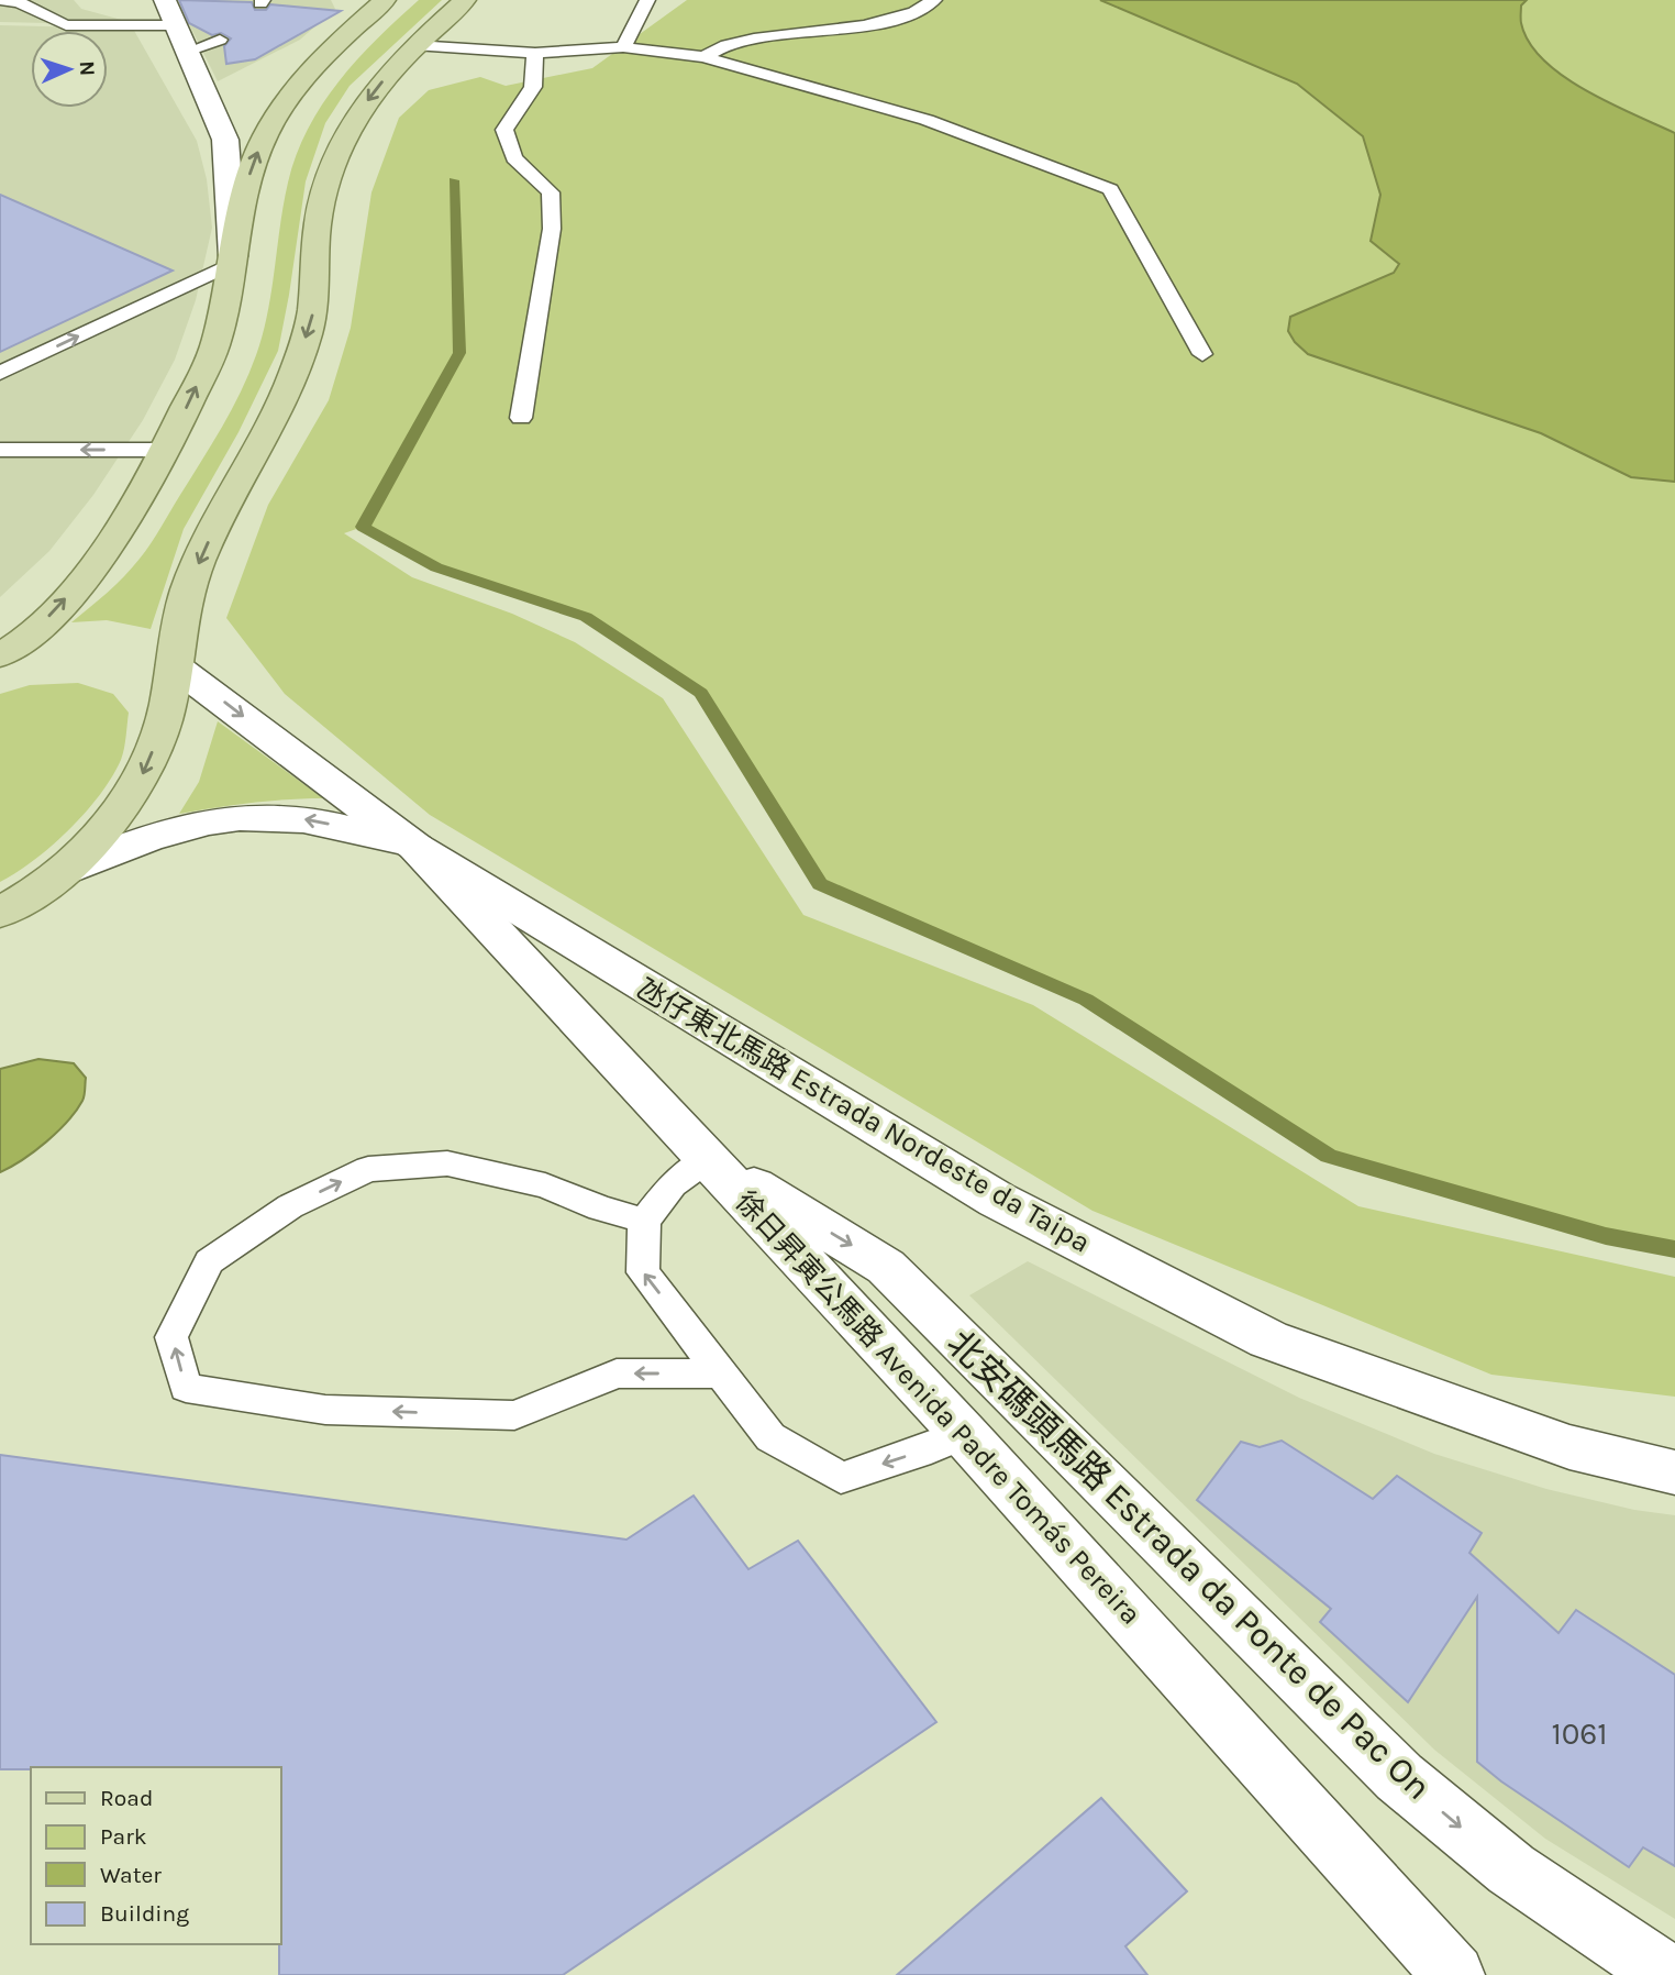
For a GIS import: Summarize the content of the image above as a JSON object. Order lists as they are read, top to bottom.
{
  "streets": {
    "street": ["氹仔東北馬路 Estrada Nordeste da Taipa", "徐日昇寅公馬路 Avenida Padre Tomás Pereira", "北安碼頭馬路 Estrada da Ponte de Pac On"]
  },
  "crossings": [
    ["氹仔東北馬路 Estrada Nordeste da Taipa", "徐日昇寅公馬路 Avenida Padre Tomás Pereira"],
    ["徐日昇寅公馬路 Avenida Padre Tomás Pereira", "北安碼頭馬路 Estrada da Ponte de Pac On"]
  ],
  "one_way": ["北安碼頭馬路 Estrada da Ponte de Pac On"],
  "house_numbers": ["1061"],
  "legend": [
    "Road",
    "Park",
    "Water",
    "Building"
  ],
  "north": "right"
}
